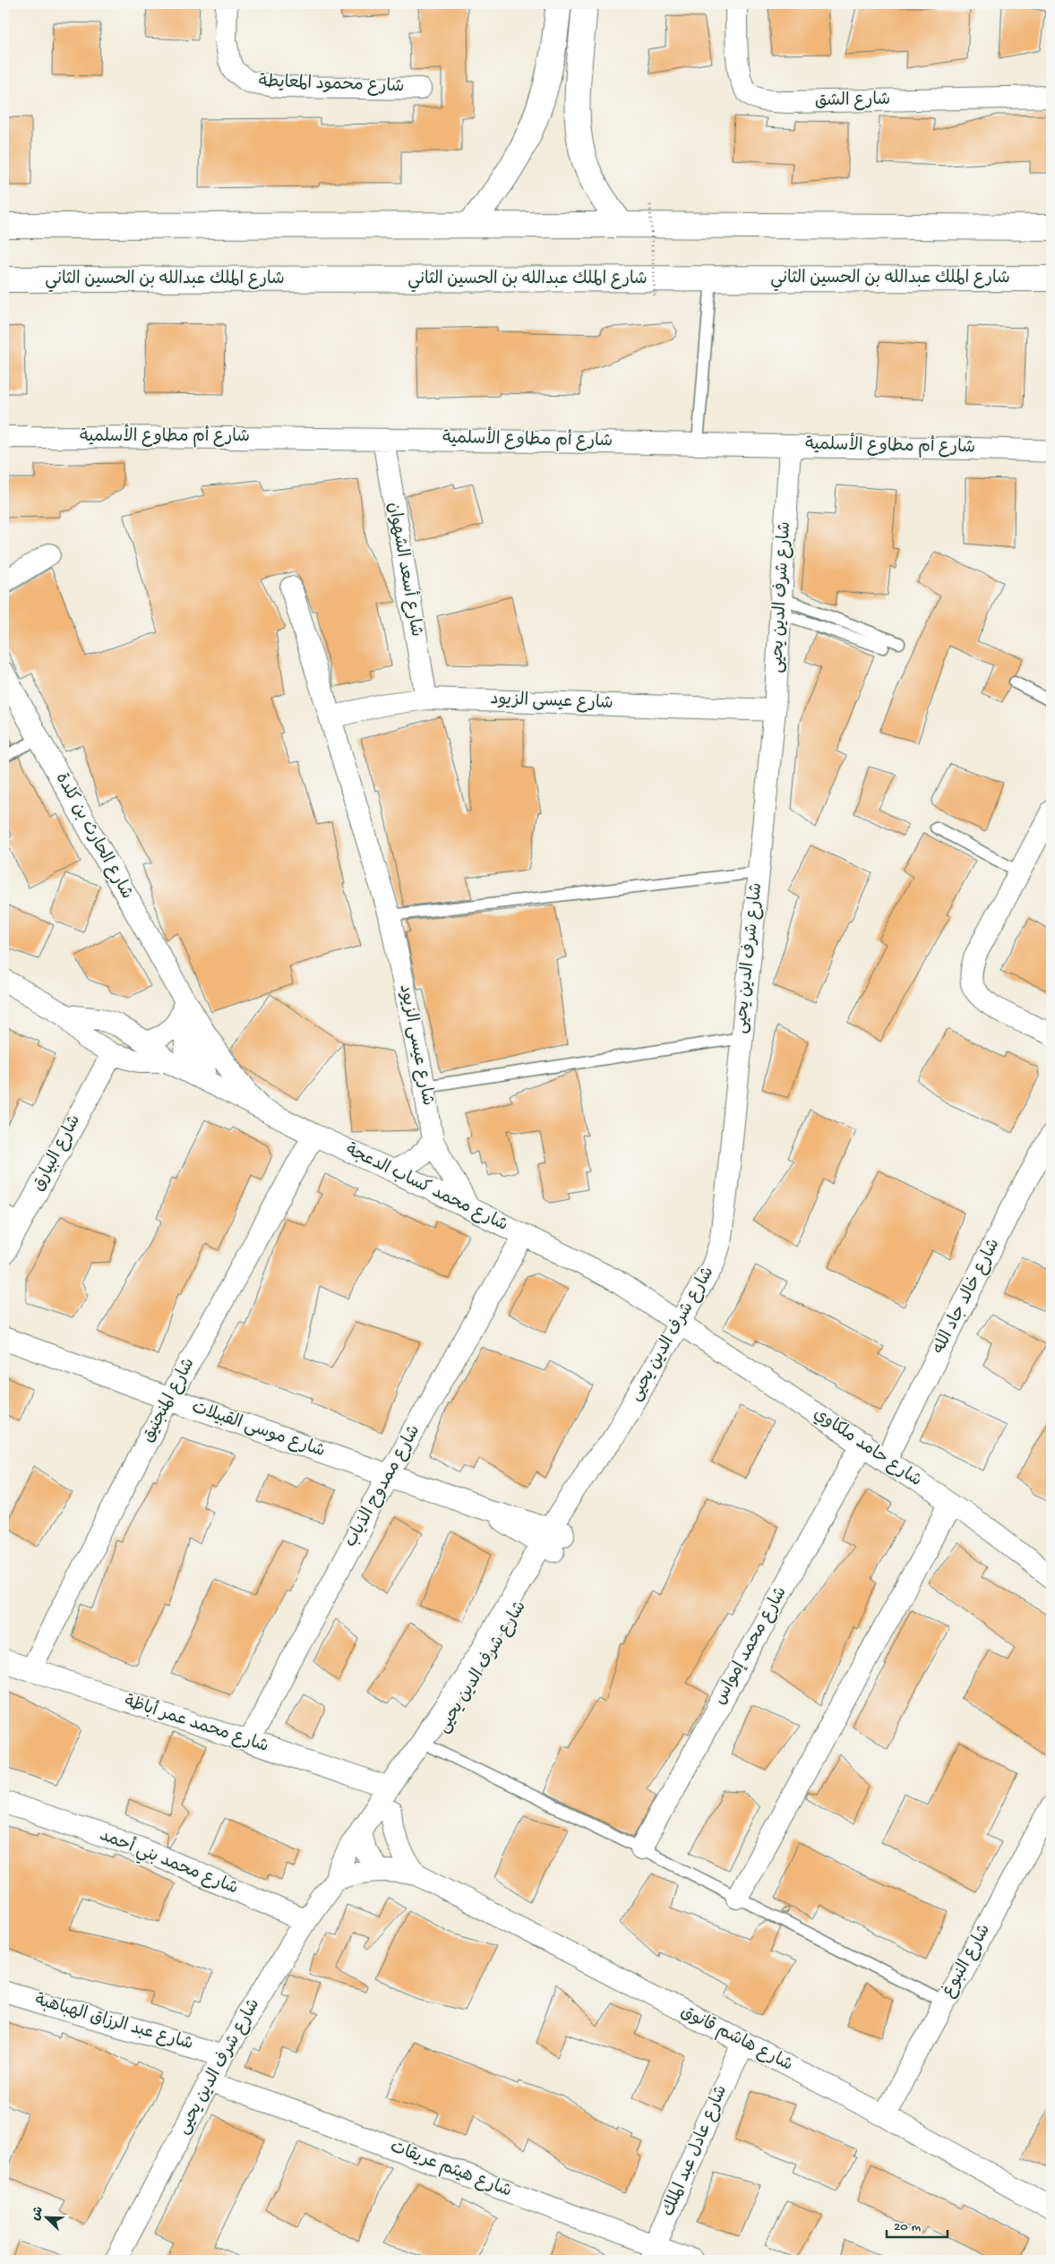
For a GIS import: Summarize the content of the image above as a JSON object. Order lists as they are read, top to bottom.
{
  "streets": {
    "main road": ["شارع الملك عبدالله بن الحسين الثاني"],
    "street": [
      "شارع محمود المعايطة",
      "شارع الشق",
      "شارع أم مطاوع الأسلمية",
      "شارع أسعد الشهوان",
      "شارع شرف الدين يحيى",
      "شارع عيسى الزيود",
      "شارع الحارث بن كلدة",
      "شارع البيارق",
      "شارع محمد كساب الدعجة",
      "شارع خالد جاد الله",
      "شارع المنجنيق",
      "شارع موسى القبيلات",
      "شارع حامد ملكاوي",
      "شارع ممدوح الذياب",
      "شارع محمد إمواس",
      "شارع محمد عمر أباظة",
      "شارع محمد بني أحمد",
      "شارع النبوغ",
      "شارع عبد الرزاق الهباهبة",
      "شارع هاشم قانوق",
      "شارع عادل عبد الملك",
      "شارع هيثم عريقات"
    ]
  },
  "crossings": [
    ["شارع أم مطاوع الأسلمية", "شارع أسعد الشهوان"],
    ["شارع أم مطاوع الأسلمية", "شارع شرف الدين يحيى"],
    ["شارع أسعد الشهوان", "شارع عيسى الزيود"],
    ["شارع شرف الدين يحيى", "شارع عيسى الزيود"],
    ["شارع شرف الدين يحيى", "شارع محمد كساب الدعجة"],
    ["شارع شرف الدين يحيى", "شارع موسى القبيلات"],
    ["شارع شرف الدين يحيى", "شارع حامد ملكاوي"],
    ["شارع شرف الدين يحيى", "شارع محمد عمر أباظة"],
    ["شارع شرف الدين يحيى", "شارع محمد بني أحمد"],
    ["شارع شرف الدين يحيى", "شارع عبد الرزاق الهباهبة"],
    ["شارع شرف الدين يحيى", "شارع هاشم قانوق"],
    ["شارع شرف الدين يحيى", "شارع هيثم عريقات"],
    ["شارع عيسى الزيود", "شارع محمد كساب الدعجة"],
    ["شارع الحارث بن كلدة", "شارع محمد كساب الدعجة"],
    ["شارع البيارق", "شارع محمد كساب الدعجة"],
    ["شارع محمد كساب الدعجة", "شارع المنجنيق"],
    ["شارع محمد كساب الدعجة", "شارع حامد ملكاوي"],
    ["شارع محمد كساب الدعجة", "شارع ممدوح الذياب"],
    ["شارع خالد جاد الله", "شارع حامد ملكاوي"],
    ["شارع المنجنيق", "شارع موسى القبيلات"],
    ["شارع المنجنيق", "شارع محمد عمر أباظة"],
    ["شارع موسى القبيلات", "شارع ممدوح الذياب"],
    ["شارع حامد ملكاوي", "شارع محمد إمواس"],
    ["شارع ممدوح الذياب", "شارع محمد عمر أباظة"],
    ["شارع النبوغ", "شارع هاشم قانوق"],
    ["شارع هاشم قانوق", "شارع عادل عبد الملك"],
    ["شارع عادل عبد الملك", "شارع هيثم عريقات"]
  ],
  "scale_bar": "20 m",
  "north": "top left"
}
